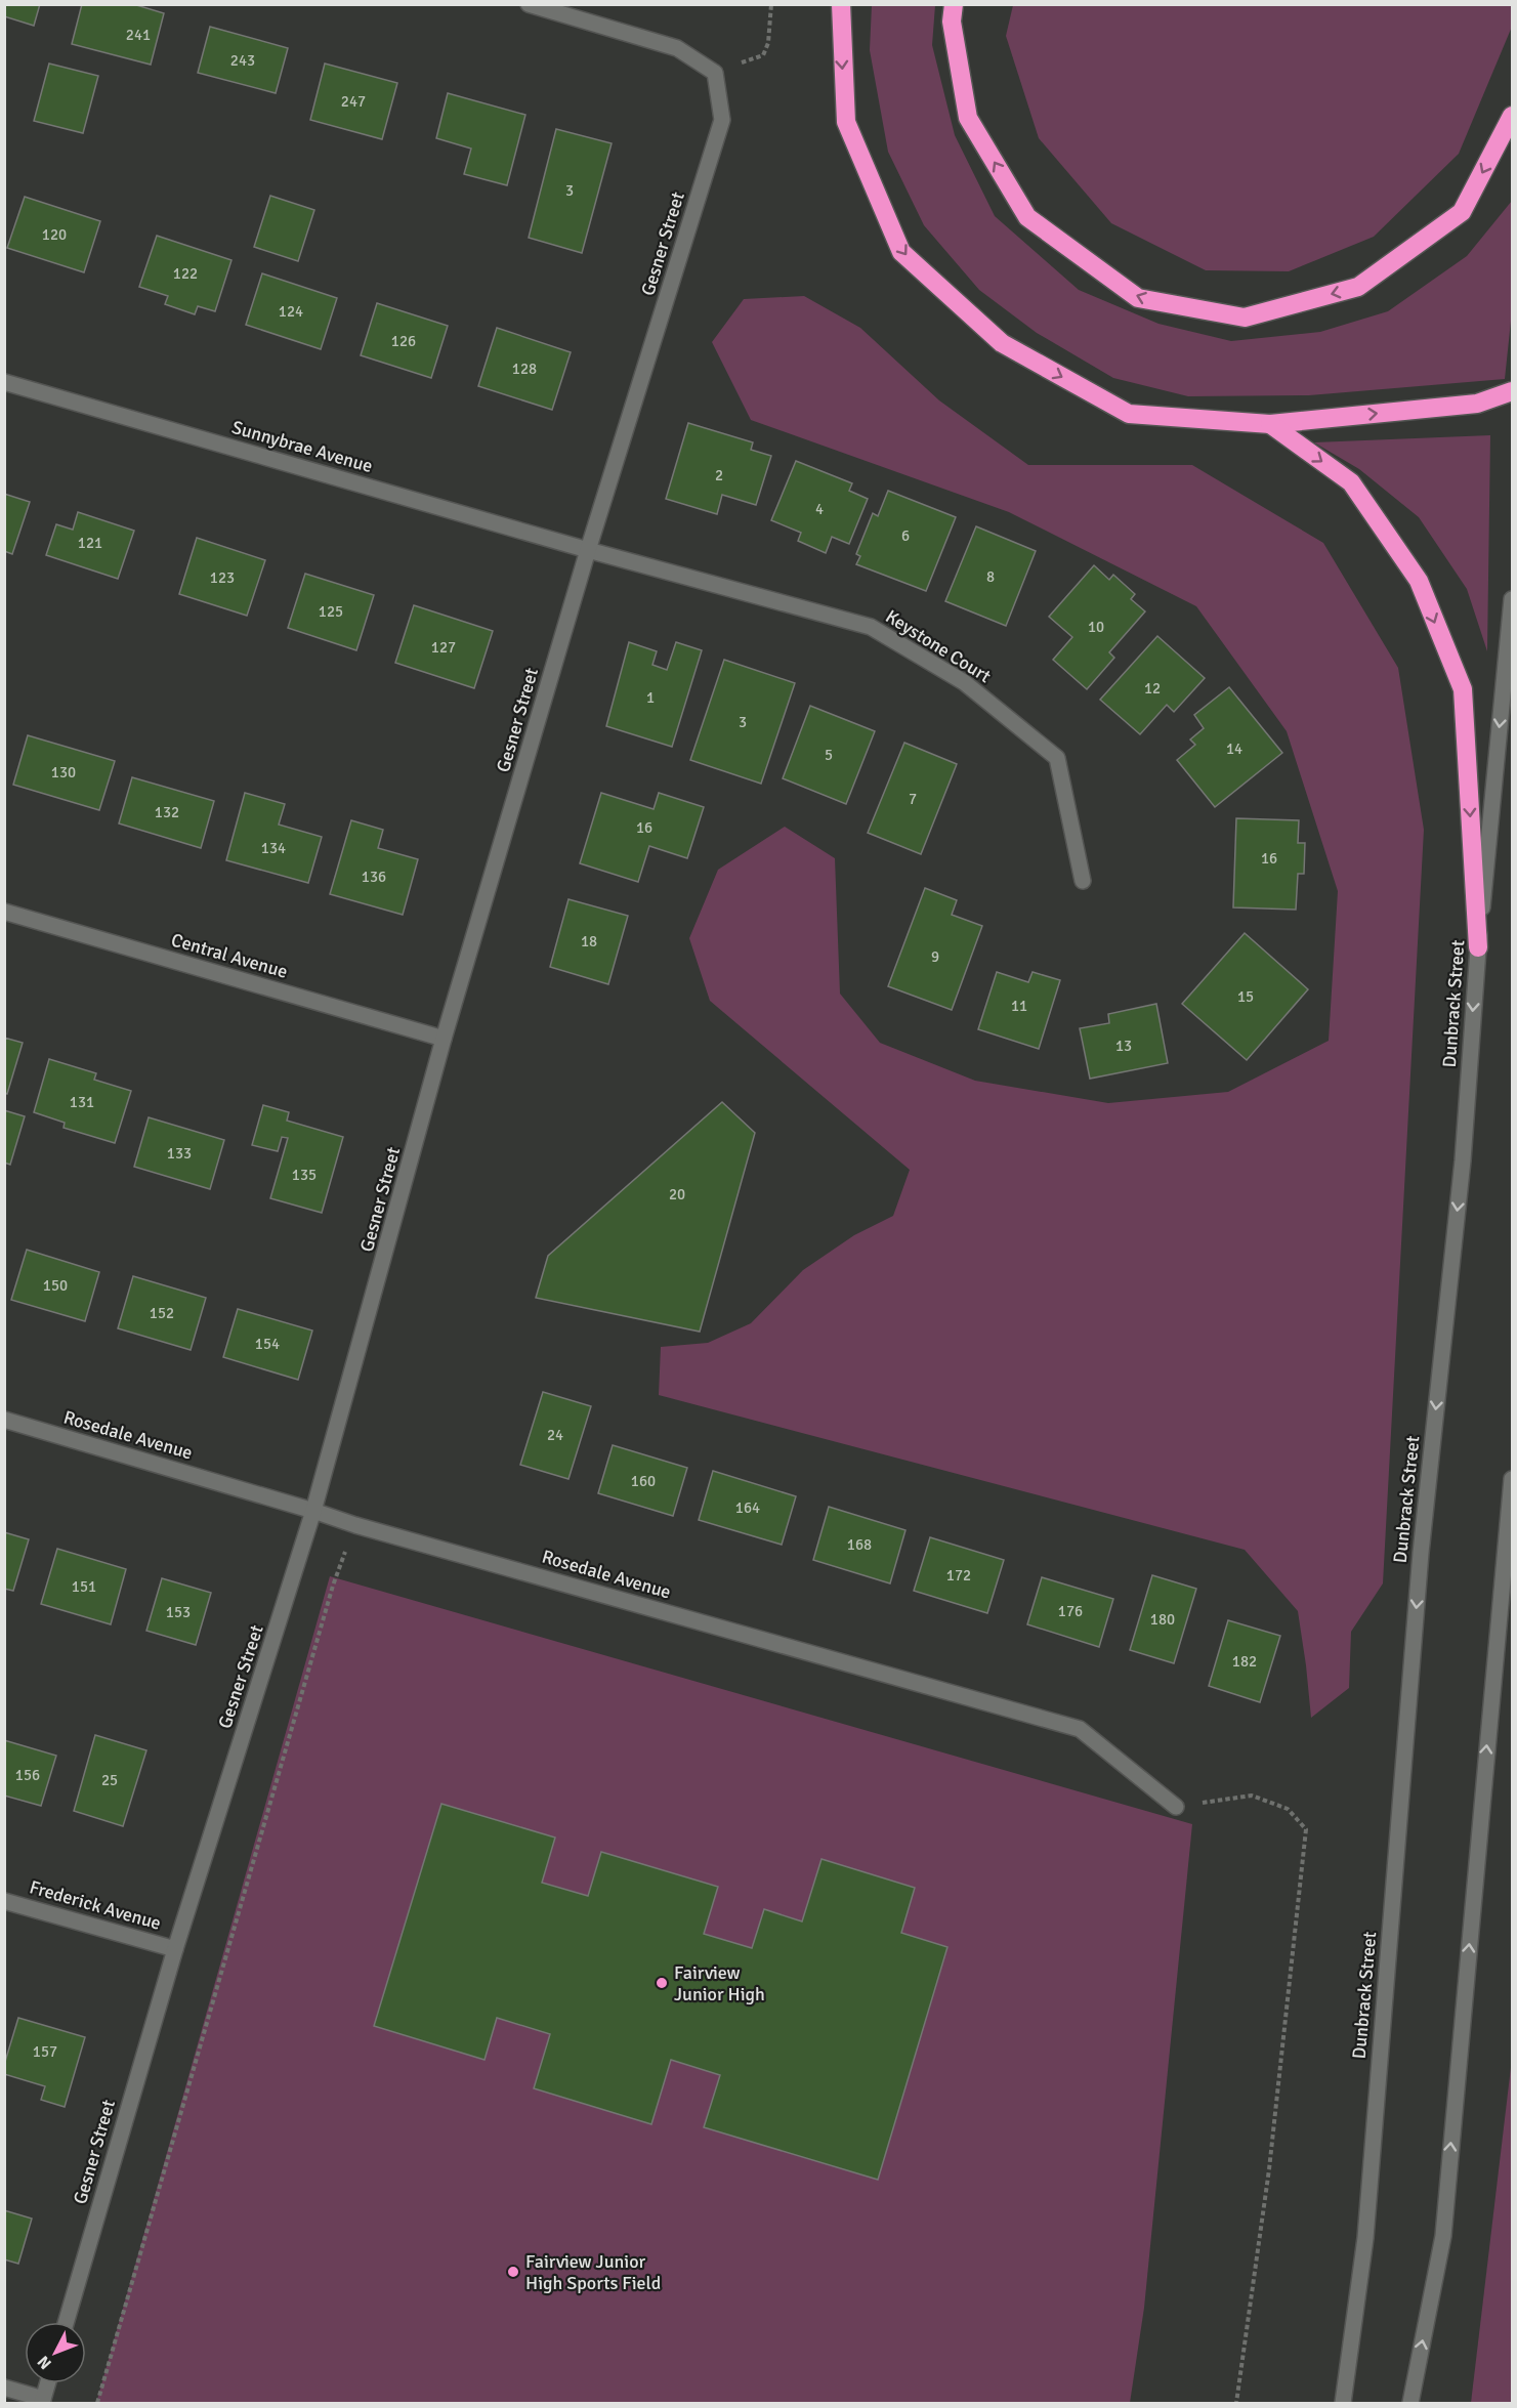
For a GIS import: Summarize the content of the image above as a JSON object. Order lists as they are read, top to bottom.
{
  "streets": {
    "street": [
      "Gesner Street",
      "Sunnybrae Avenue",
      "Keystone Court",
      "Central Avenue",
      "Dunbrack Street",
      "Rosedale Avenue",
      "Frederick Avenue"
    ]
  },
  "crossings": [
    ["Gesner Street", "Sunnybrae Avenue"],
    ["Gesner Street", "Keystone Court"],
    ["Gesner Street", "Central Avenue"],
    ["Gesner Street", "Rosedale Avenue"],
    ["Gesner Street", "Frederick Avenue"],
    ["Sunnybrae Avenue", "Keystone Court"]
  ],
  "places": ["Fairview Junior High", "Fairview Junior High Sports Field"],
  "house_numbers": [
    "241",
    "243",
    "247",
    "3",
    "120",
    "122",
    "124",
    "126",
    "128",
    "2",
    "4",
    "6",
    "121",
    "8",
    "123",
    "125",
    "10",
    "127",
    "12",
    "1",
    "3",
    "14",
    "5",
    "130",
    "7",
    "132",
    "16",
    "134",
    "16",
    "136",
    "18",
    "9",
    "15",
    "11",
    "13",
    "131",
    "133",
    "135",
    "20",
    "150",
    "152",
    "154",
    "24",
    "160",
    "164",
    "168",
    "172",
    "151",
    "176",
    "153",
    "180",
    "182",
    "156",
    "25",
    "157"
  ],
  "north": "bottom left"
}
